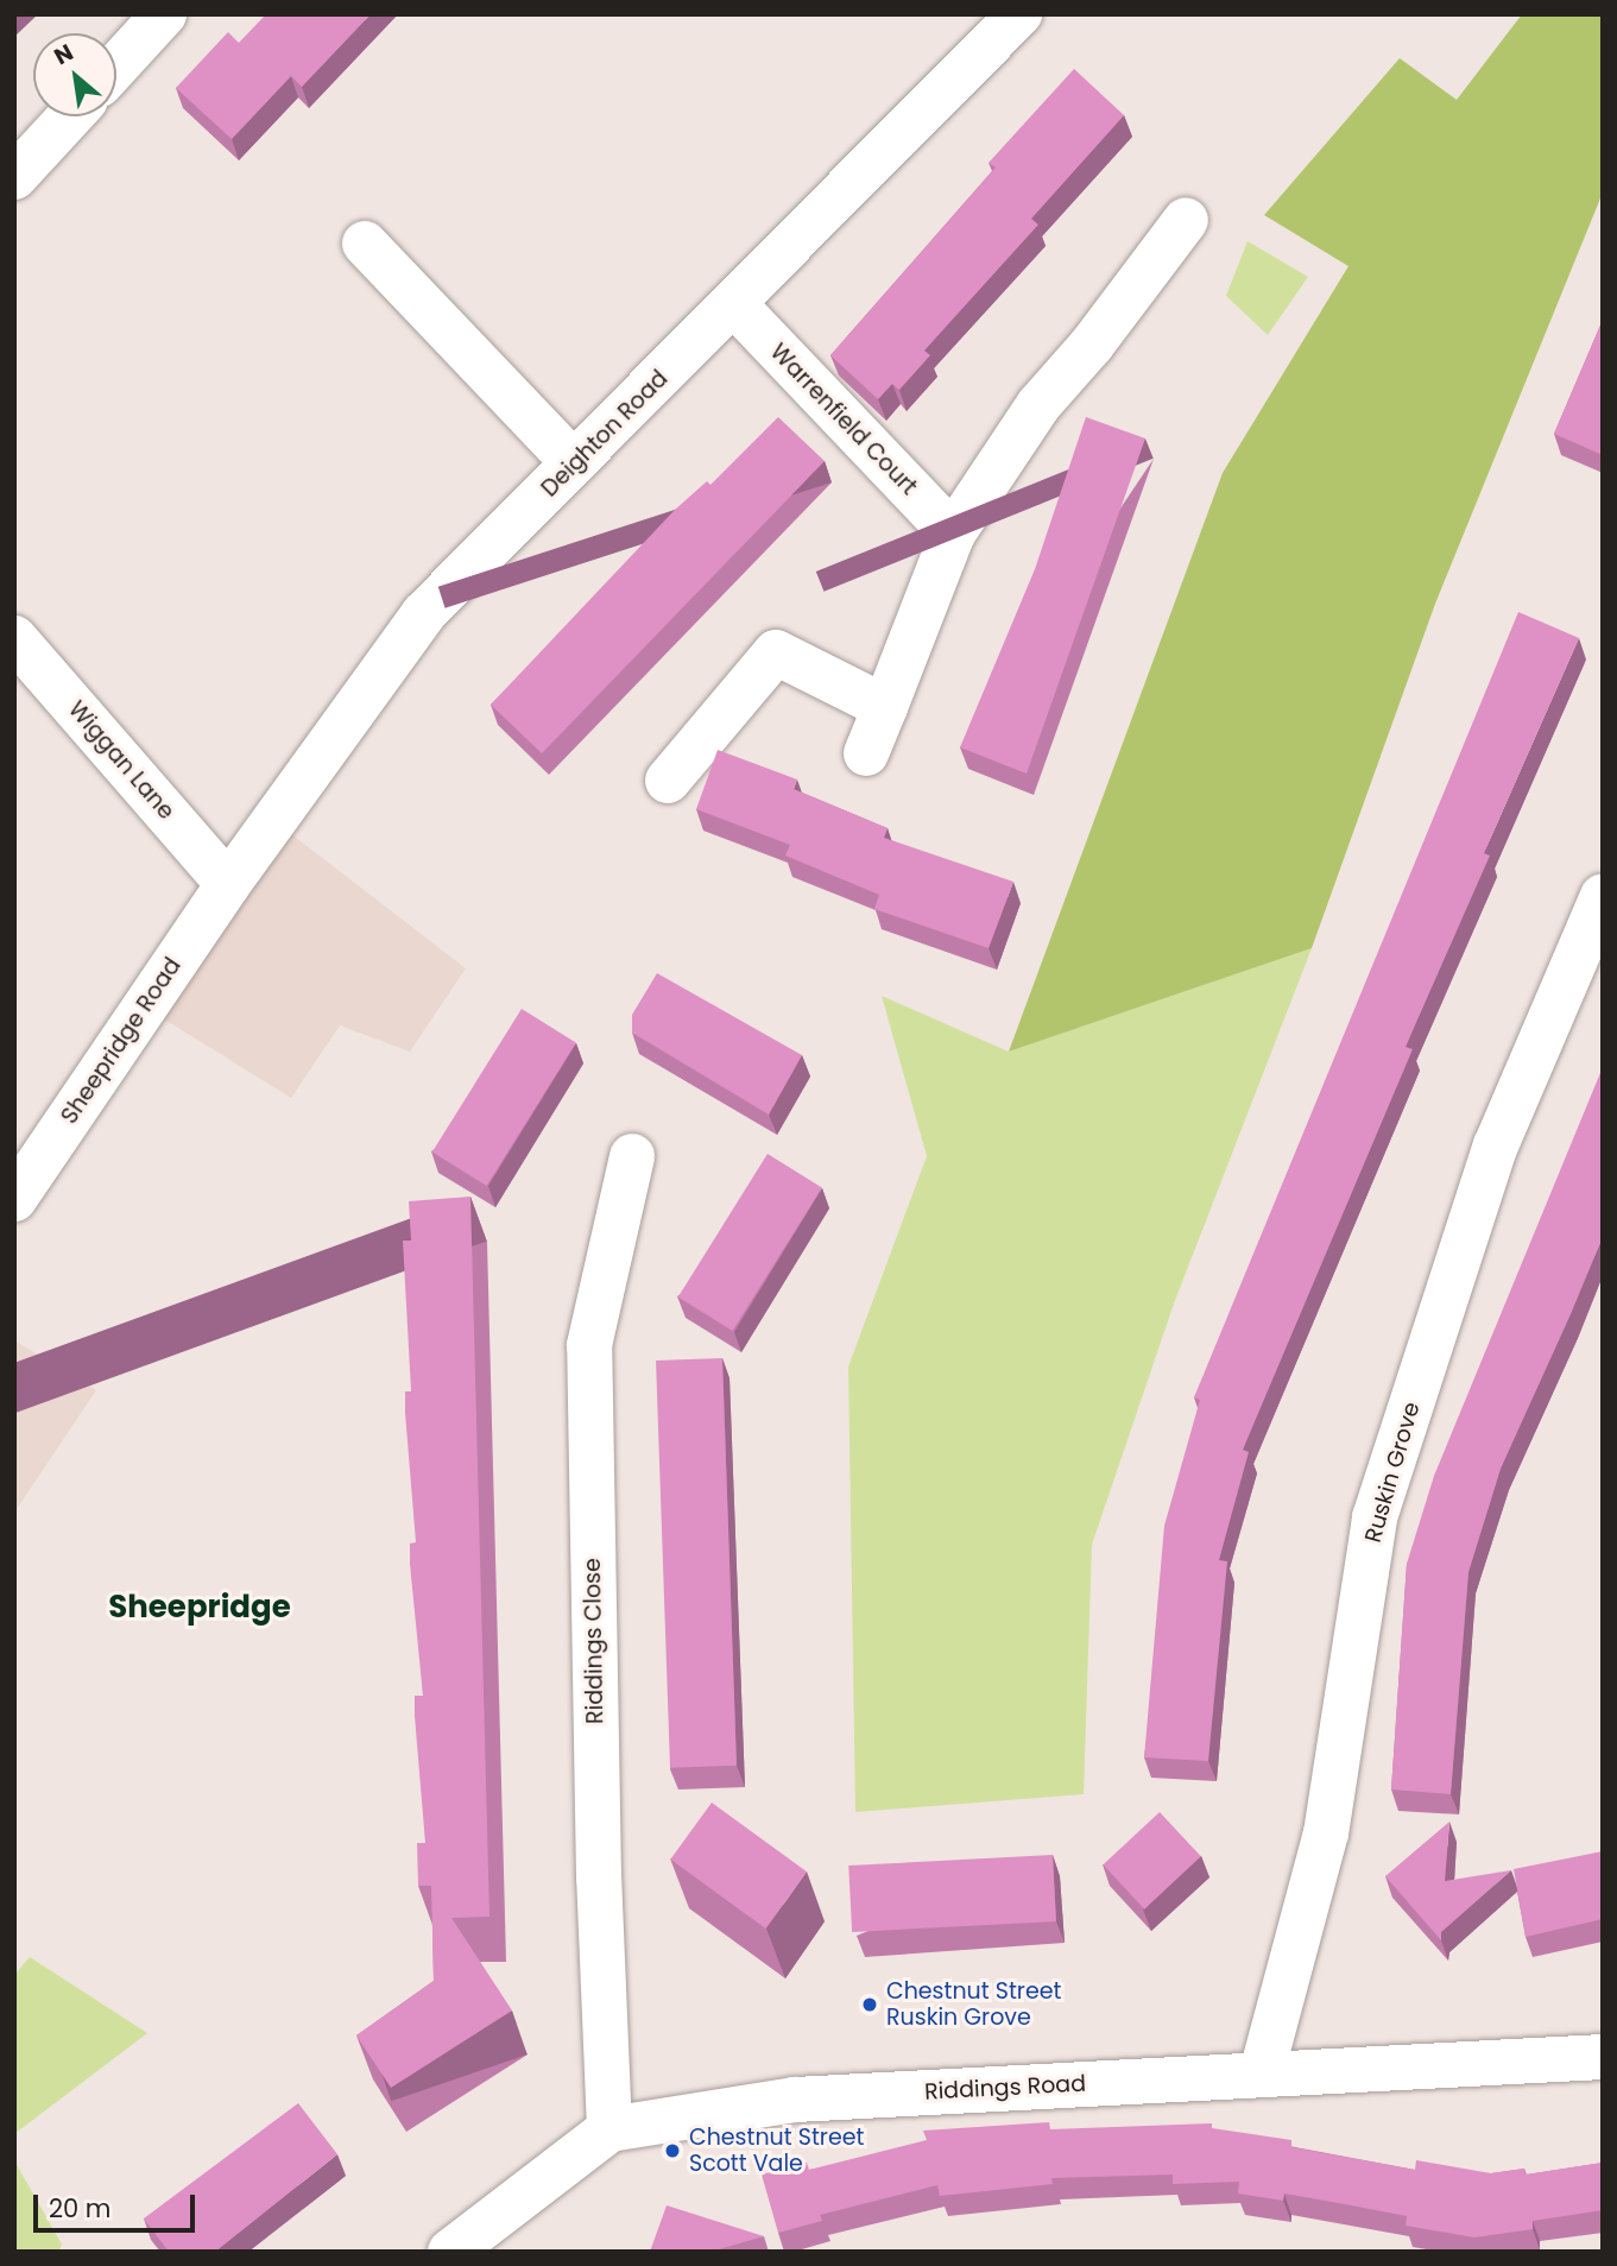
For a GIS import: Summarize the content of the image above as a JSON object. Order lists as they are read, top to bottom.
{
  "streets": {
    "street": [
      "Warrenfield Court",
      "Deighton Road",
      "Wiggan Lane",
      "Sheepridge Road",
      "Ruskin Grove",
      "Riddings Close",
      "Riddings Road"
    ]
  },
  "crossings": [
    ["Warrenfield Court", "Deighton Road"],
    ["Deighton Road", "Wiggan Lane"],
    ["Deighton Road", "Sheepridge Road"],
    ["Wiggan Lane", "Sheepridge Road"],
    ["Ruskin Grove", "Riddings Road"],
    ["Riddings Close", "Riddings Road"]
  ],
  "districts": ["Sheepridge"],
  "places": ["Chestnut Street Ruskin Grove", "Chestnut Street Scott Vale"],
  "scale_bar": "20 m",
  "north": "top left"
}
